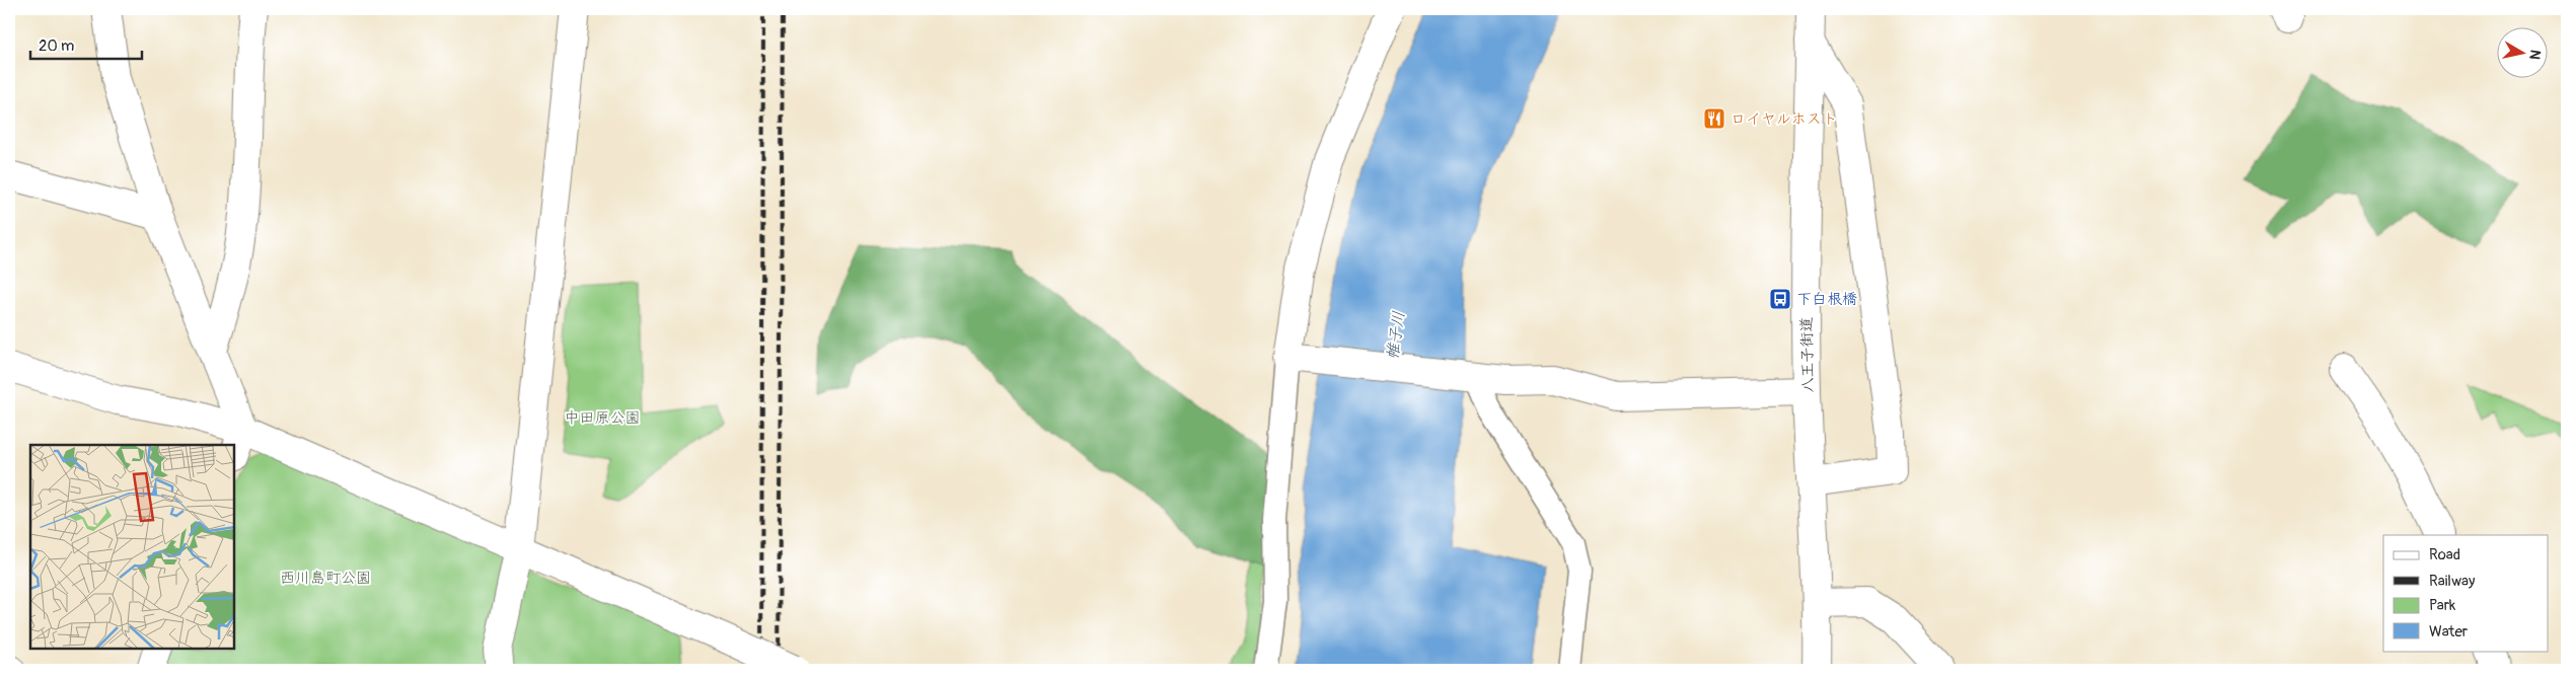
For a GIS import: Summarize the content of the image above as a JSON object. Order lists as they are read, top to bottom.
{
  "streets": {
    "main road": ["八王子街道"]
  },
  "water": ["帷子川"],
  "parks": ["中田原公園", "西川島町公園"],
  "places": {
    "restaurant": ["ロイヤルホスト"],
    "bus stop": ["下白根橋"]
  },
  "legend": [
    "Road",
    "Railway",
    "Park",
    "Water"
  ],
  "scale_bar": "20 m",
  "north": "right"
}
